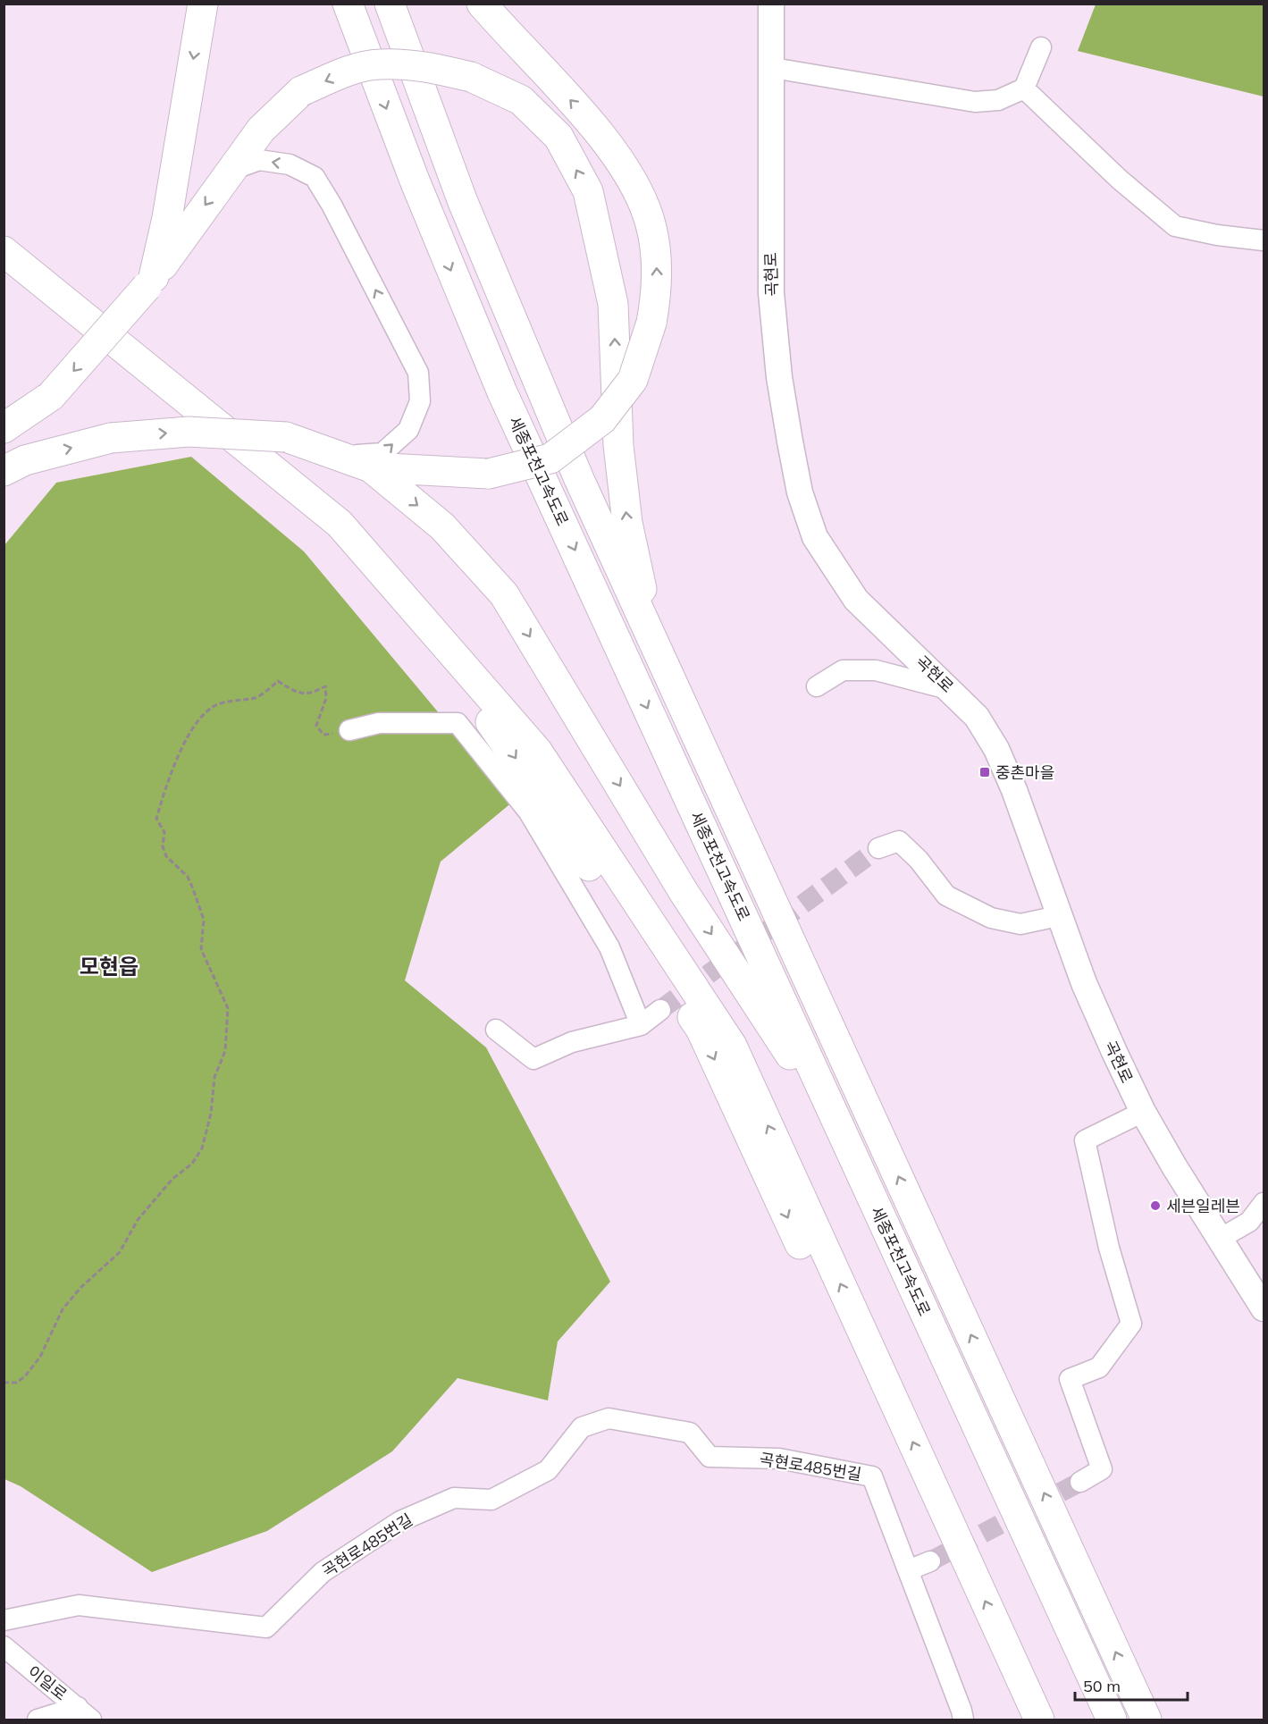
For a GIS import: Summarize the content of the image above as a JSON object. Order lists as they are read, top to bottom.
{
  "streets": {
    "highway": ["세종포천고속도로"],
    "main road": ["곡현로"],
    "street": ["곡현로485번길", "이일로"]
  },
  "districts": ["모현읍"],
  "places": {
    "transit": ["중촌마을"],
    "other": ["세븐일레븐"]
  },
  "scale_bar": "50 m"
}
